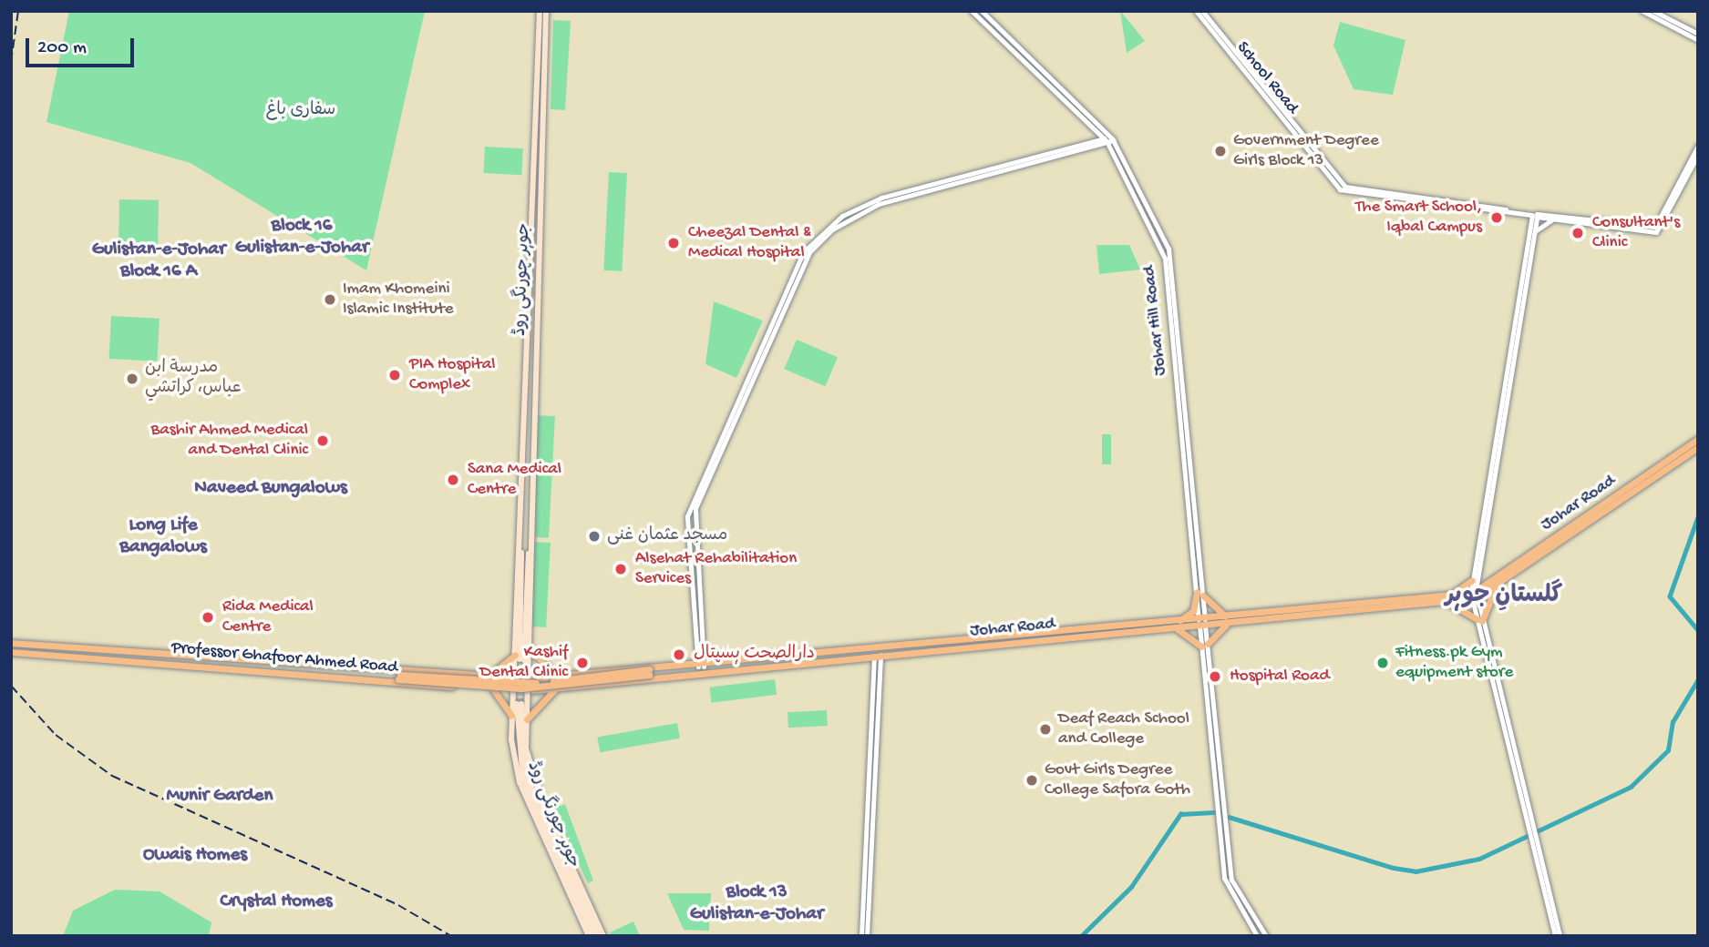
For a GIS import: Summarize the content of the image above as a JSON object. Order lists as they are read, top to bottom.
{
  "streets": {
    "main road": ["جوہر چورنگی روڈ", "Johar Road", "Professor Ghafoor Ahmed Road"],
    "street": ["School Road", "Johar Hill Road"]
  },
  "crossings": [
    ["جوہر چورنگی روڈ", "Johar Road"],
    ["جوہر چورنگی روڈ", "Professor Ghafoor Ahmed Road"],
    ["Johar Hill Road", "Johar Road"],
    ["Johar Road", "Professor Ghafoor Ahmed Road"]
  ],
  "districts": [
    "Block 16 Gulistan-e-Johar",
    "Gulistan-e-Johar Block 16 A",
    "Naveed Bungalows",
    "Long Life Bangalows",
    "گلستانِ جوہر",
    "Munir Garden",
    "Owais Homes",
    "Block 13 Gulistan-e-Johar",
    "Crystal Homes"
  ],
  "parks": ["سفاری باغ"],
  "places": [
    "Government Degree Girls Block 13",
    "The Smart School, Iqbal Campus",
    "Consultant's Clinic",
    "Cheezal Dental & Medical Hospital",
    "Imam Khomeini Islamic Institute",
    "PIA Hospital Complex",
    "مدرسة ابن عباس، كراتشي",
    "Bashir Ahmed Medical and Dental Clinic",
    "Sana Medical Centre",
    "مسجد عثمان غنی",
    "Alsehat Rehabilitation Services",
    "Rida Medical Centre",
    "دارالصحت ہسپتال",
    "Kashif Dental Clinic",
    "Fitness.pk Gym equipment store",
    "Hospital Road",
    "Deaf Reach School and College",
    "Govt Girls Degree College Safora Goth"
  ],
  "scale_bar": "200 m"
}
